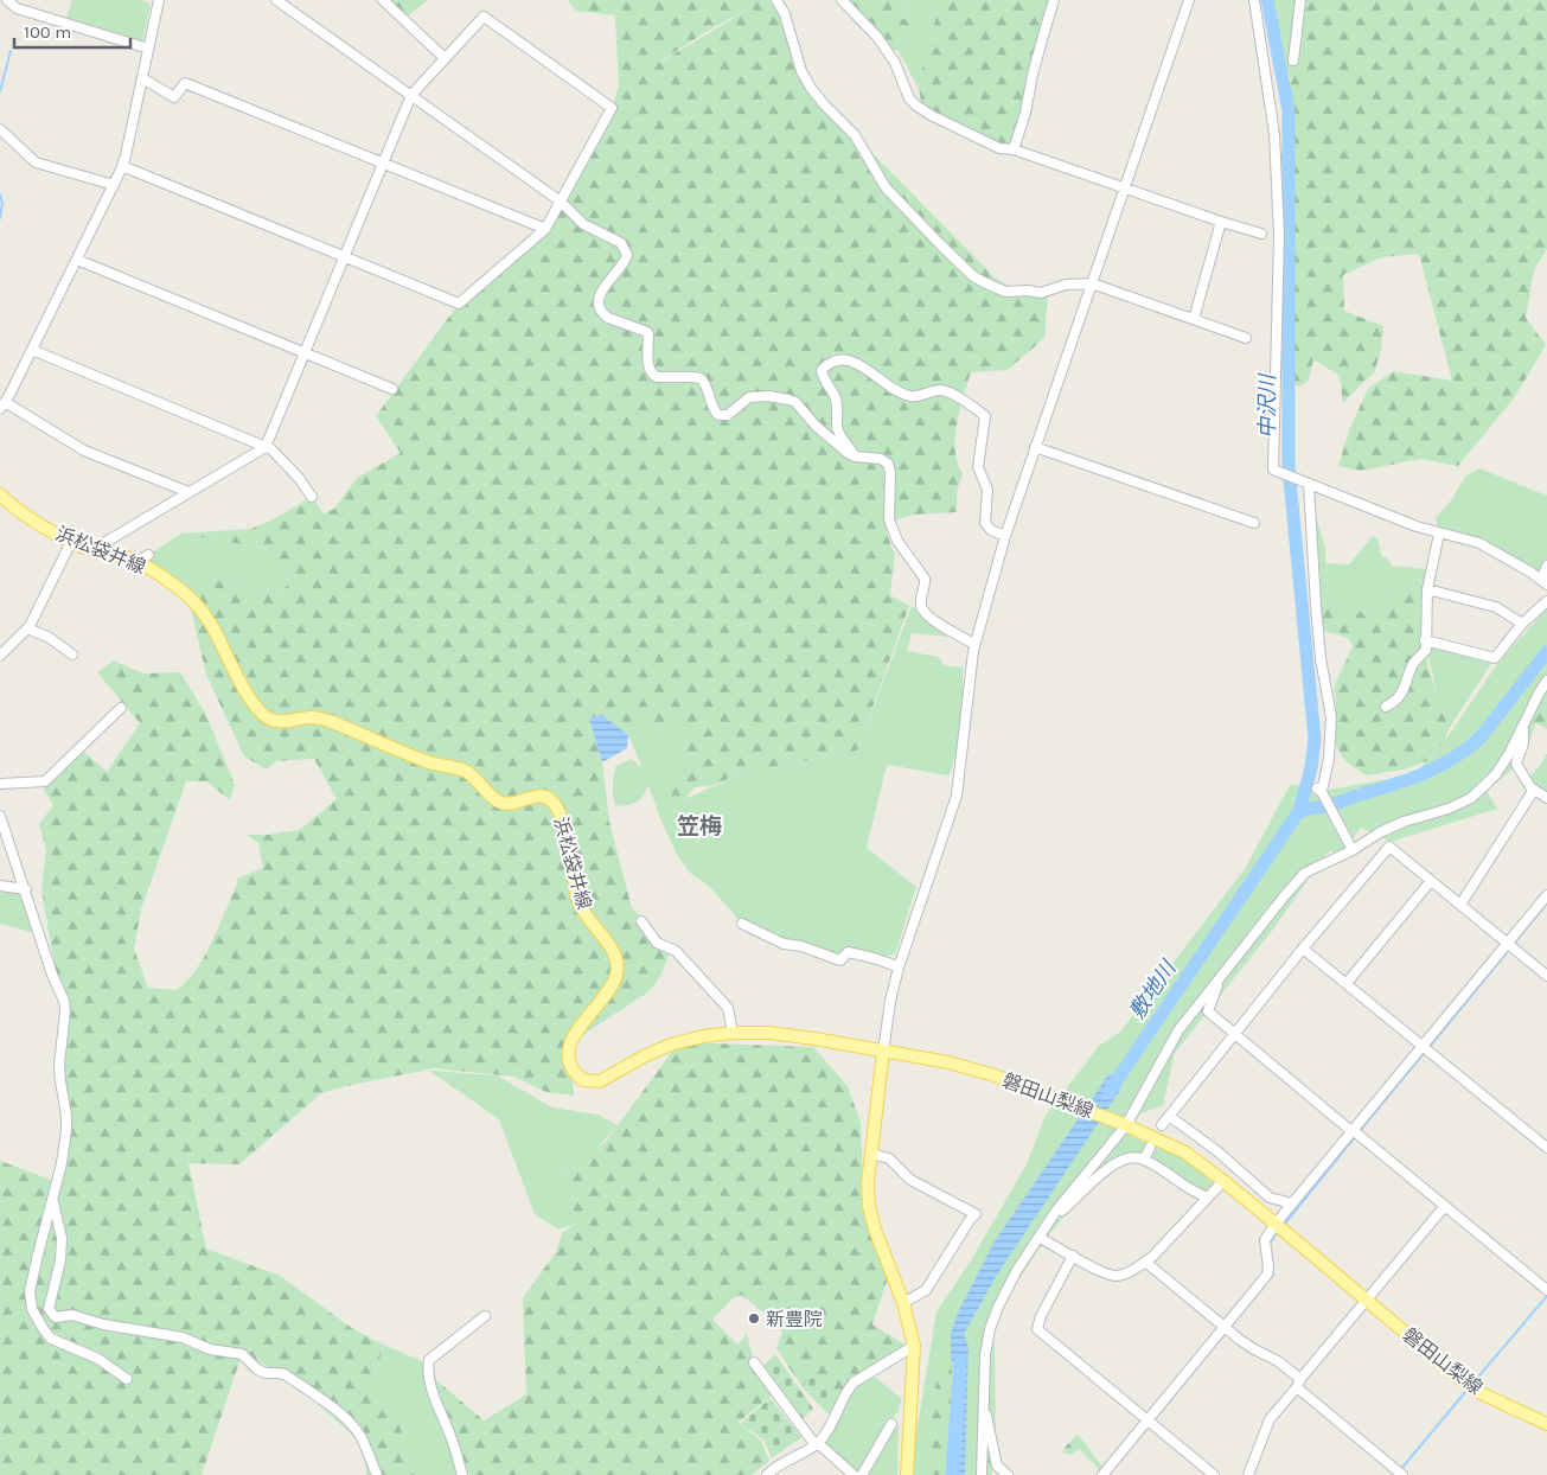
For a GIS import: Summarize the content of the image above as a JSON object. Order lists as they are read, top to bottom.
{
  "streets": {
    "main road": ["浜松袋井線", "磐田山梨線"]
  },
  "crossings": [
    ["浜松袋井線", "磐田山梨線"]
  ],
  "districts": ["笠梅"],
  "water": ["中沢川", "敷地川"],
  "places": ["新豊院"],
  "scale_bar": "100 m"
}
